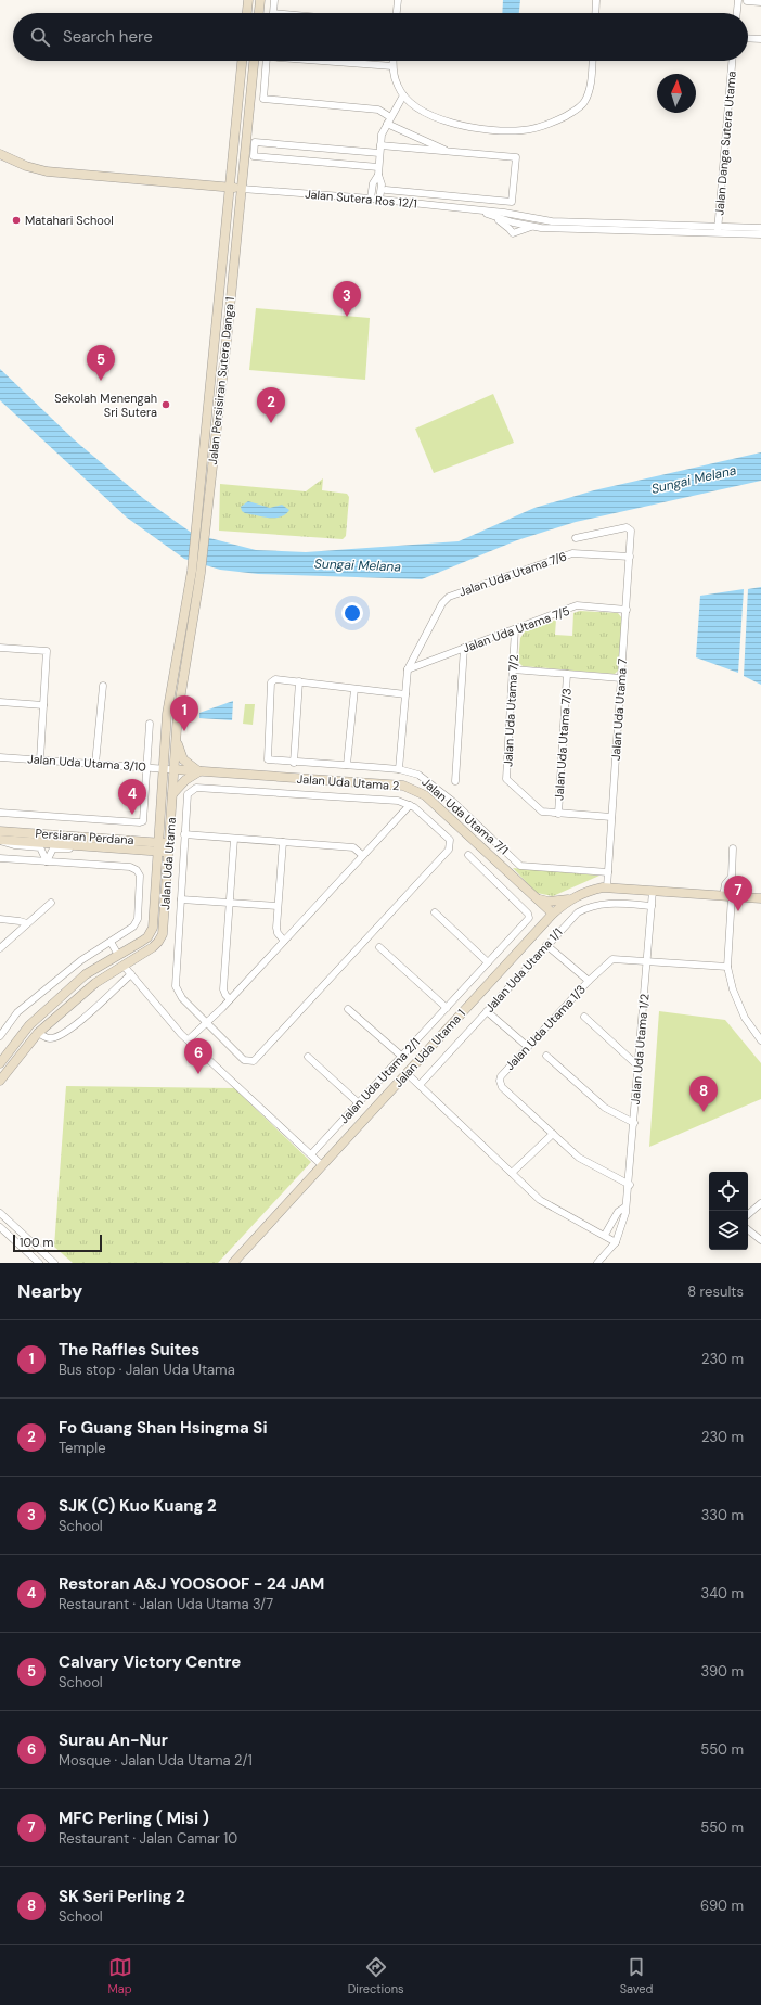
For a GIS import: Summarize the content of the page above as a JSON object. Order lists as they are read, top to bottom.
{
  "streets": {
    "main road": [
      "Jalan Persisiran Sutera Danga 1",
      "Jalan Uda Utama 2",
      "Persiaran Perdana",
      "Jalan Uda Utama",
      "Jalan Uda Utama 1"
    ],
    "street": [
      "Jalan Danga Sutera Utama",
      "Jalan Sutera Ros 12/1",
      "Jalan Uda Utama 7/6",
      "Jalan Uda Utama 7/5",
      "Jalan Uda Utama 7",
      "Jalan Uda Utama 7/2",
      "Jalan Uda Utama 7/3",
      "Jalan Uda Utama 3/10",
      "Jalan Uda Utama 7/1",
      "Jalan Uda Utama 1/1",
      "Jalan Uda Utama 1/3",
      "Jalan Uda Utama 1/2",
      "Jalan Uda Utama 2/1"
    ]
  },
  "crossings": [
    ["Jalan Sutera Ros 12/1", "Jalan Persisiran Sutera Danga 1"],
    ["Jalan Persisiran Sutera Danga 1", "Jalan Uda Utama"],
    ["Jalan Uda Utama 7/6", "Jalan Uda Utama 7/5"],
    ["Jalan Uda Utama 7/6", "Jalan Uda Utama 7"],
    ["Jalan Uda Utama 7/5", "Jalan Uda Utama 7"],
    ["Jalan Uda Utama 7/5", "Jalan Uda Utama 7/2"],
    ["Jalan Uda Utama 7", "Jalan Uda Utama 7/2"],
    ["Jalan Uda Utama 7", "Jalan Uda Utama 7/1"],
    ["Jalan Uda Utama 7", "Jalan Uda Utama 1"],
    ["Jalan Uda Utama 7/2", "Jalan Uda Utama 7/3"],
    ["Jalan Uda Utama 3/10", "Jalan Uda Utama 2"],
    ["Jalan Uda Utama 3/10", "Jalan Uda Utama"],
    ["Jalan Uda Utama 2", "Jalan Uda Utama"],
    ["Jalan Uda Utama 2", "Jalan Uda Utama 1"],
    ["Persiaran Perdana", "Jalan Uda Utama"],
    ["Jalan Uda Utama 1/1", "Jalan Uda Utama 1/2"],
    ["Jalan Uda Utama 1/3", "Jalan Uda Utama 1/2"],
    ["Jalan Uda Utama 1", "Jalan Uda Utama 1/2"]
  ],
  "water": ["Sungai Melana"],
  "places": ["Matahari School", "Sekolah Menengah Sri Sutera"],
  "scale_bar": "100 m",
  "north": "top",
  "page": {
    "search": "Search here",
    "pins": [
      "3",
      "5",
      "2",
      "1",
      "4",
      "7",
      "6",
      "8"
    ],
    "scale": "100 m",
    "heading": ["Nearby", "8 results"],
    "list": [
      {
        "mark": "1",
        "name": "The Raffles Suites",
        "note": "Bus stop · Jalan Uda Utama",
        "value": "230 m"
      },
      {
        "mark": "2",
        "name": "Fo Guang Shan Hsingma Si",
        "note": "Temple",
        "value": "230 m"
      },
      {
        "mark": "3",
        "name": "SJK (C) Kuo Kuang 2",
        "note": "School",
        "value": "330 m"
      },
      {
        "mark": "4",
        "name": "Restoran A&J YOOSOOF - 24 JAM",
        "note": "Restaurant · Jalan Uda Utama 3/7",
        "value": "340 m"
      },
      {
        "mark": "5",
        "name": "Calvary Victory Centre",
        "note": "School",
        "value": "390 m"
      },
      {
        "mark": "6",
        "name": "Surau An-Nur",
        "note": "Mosque · Jalan Uda Utama 2/1",
        "value": "550 m"
      },
      {
        "mark": "7",
        "name": "MFC Perling ( Misi )",
        "note": "Restaurant · Jalan Camar 10",
        "value": "550 m"
      },
      {
        "mark": "8",
        "name": "SK Seri Perling 2",
        "note": "School",
        "value": "690 m"
      }
    ],
    "nav": ["Map", "Directions", "Saved"]
  }
}
